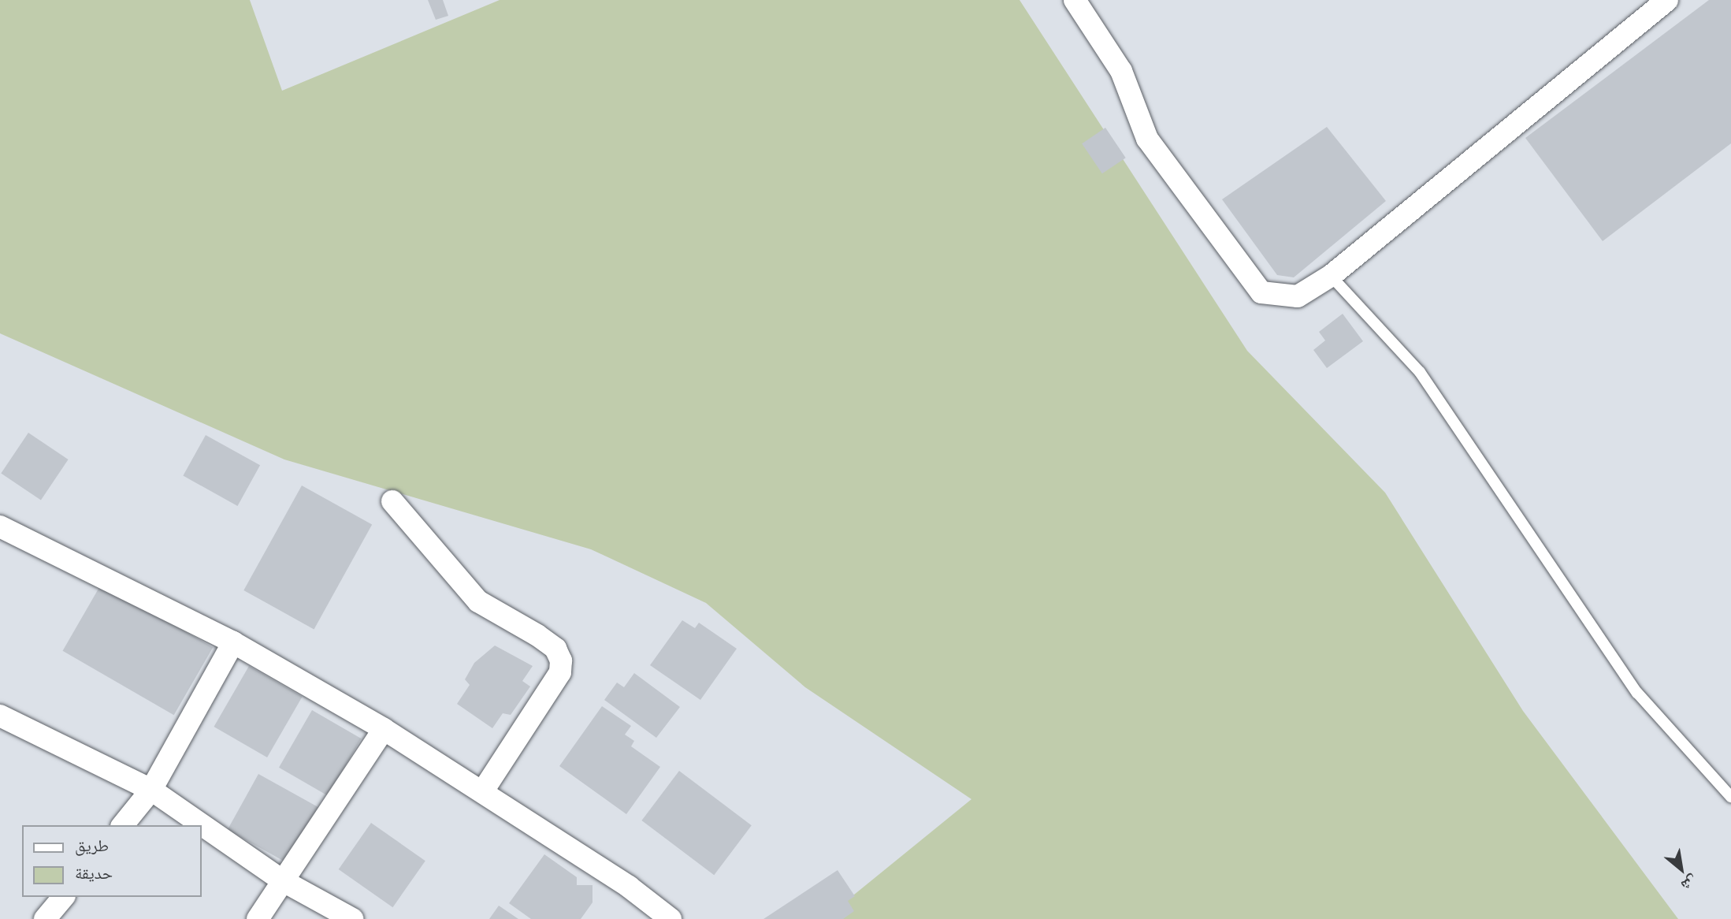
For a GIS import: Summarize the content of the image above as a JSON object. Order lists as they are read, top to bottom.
{
  "legend": ["طريق", "حديقة"],
  "north": "bottom right"
}
